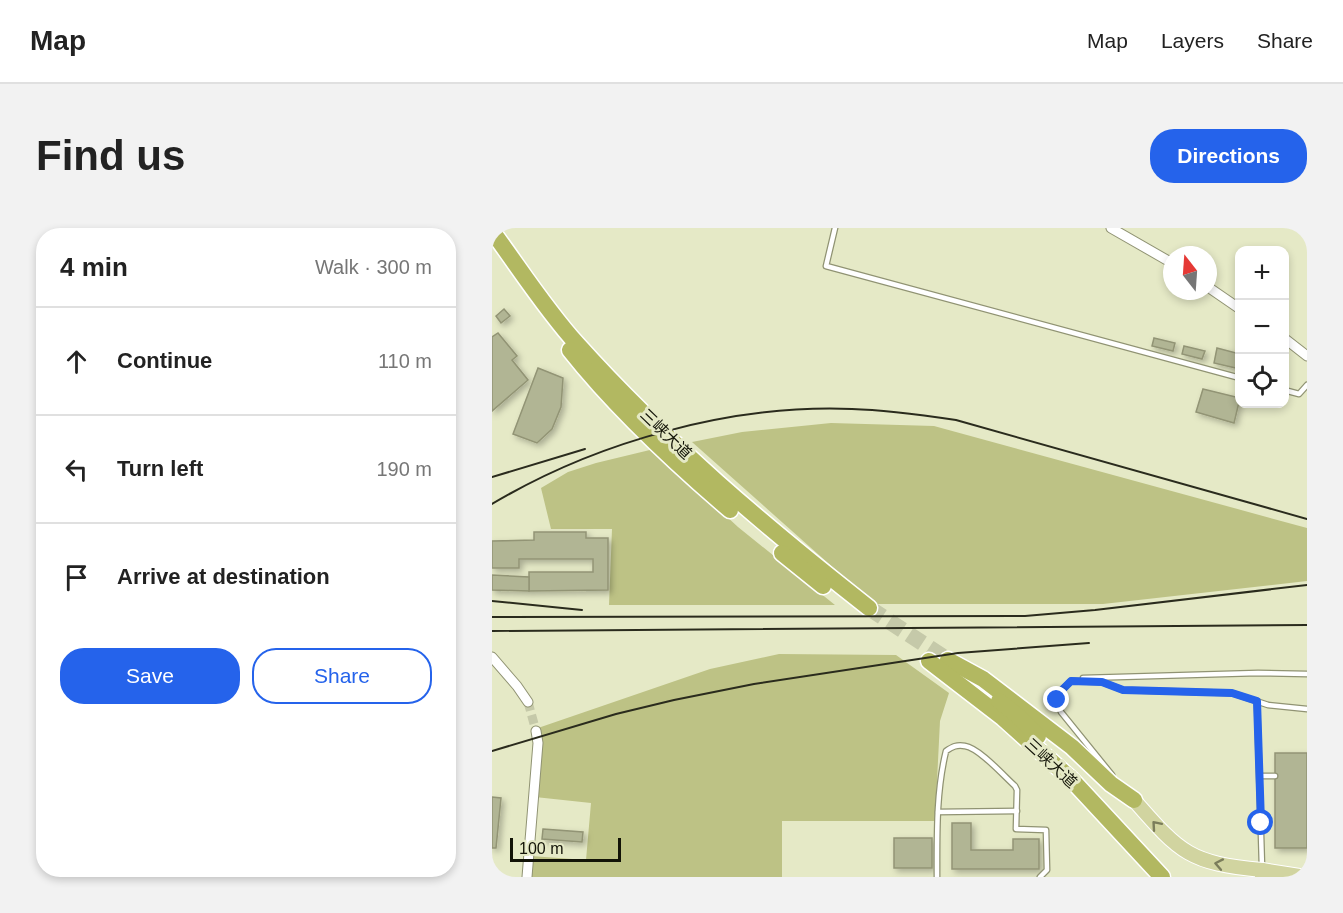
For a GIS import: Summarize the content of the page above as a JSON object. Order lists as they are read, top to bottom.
{
  "streets": {
    "highway": ["三峡大道"]
  },
  "scale_bar": "100 m",
  "north": "top",
  "page": {
    "header": "Map",
    "nav": ["Map", "Layers", "Share"],
    "buttons": [
      "Directions",
      ["Save", "Share"]
    ],
    "title": "Find us",
    "heading": ["4 min", "Walk · 300 m"],
    "map_buttons": ["+", "−"],
    "list": [
      ["Continue", "110 m"],
      ["Turn left", "190 m"],
      "Arrive at destination"
    ],
    "scale": "100 m"
  }
}
